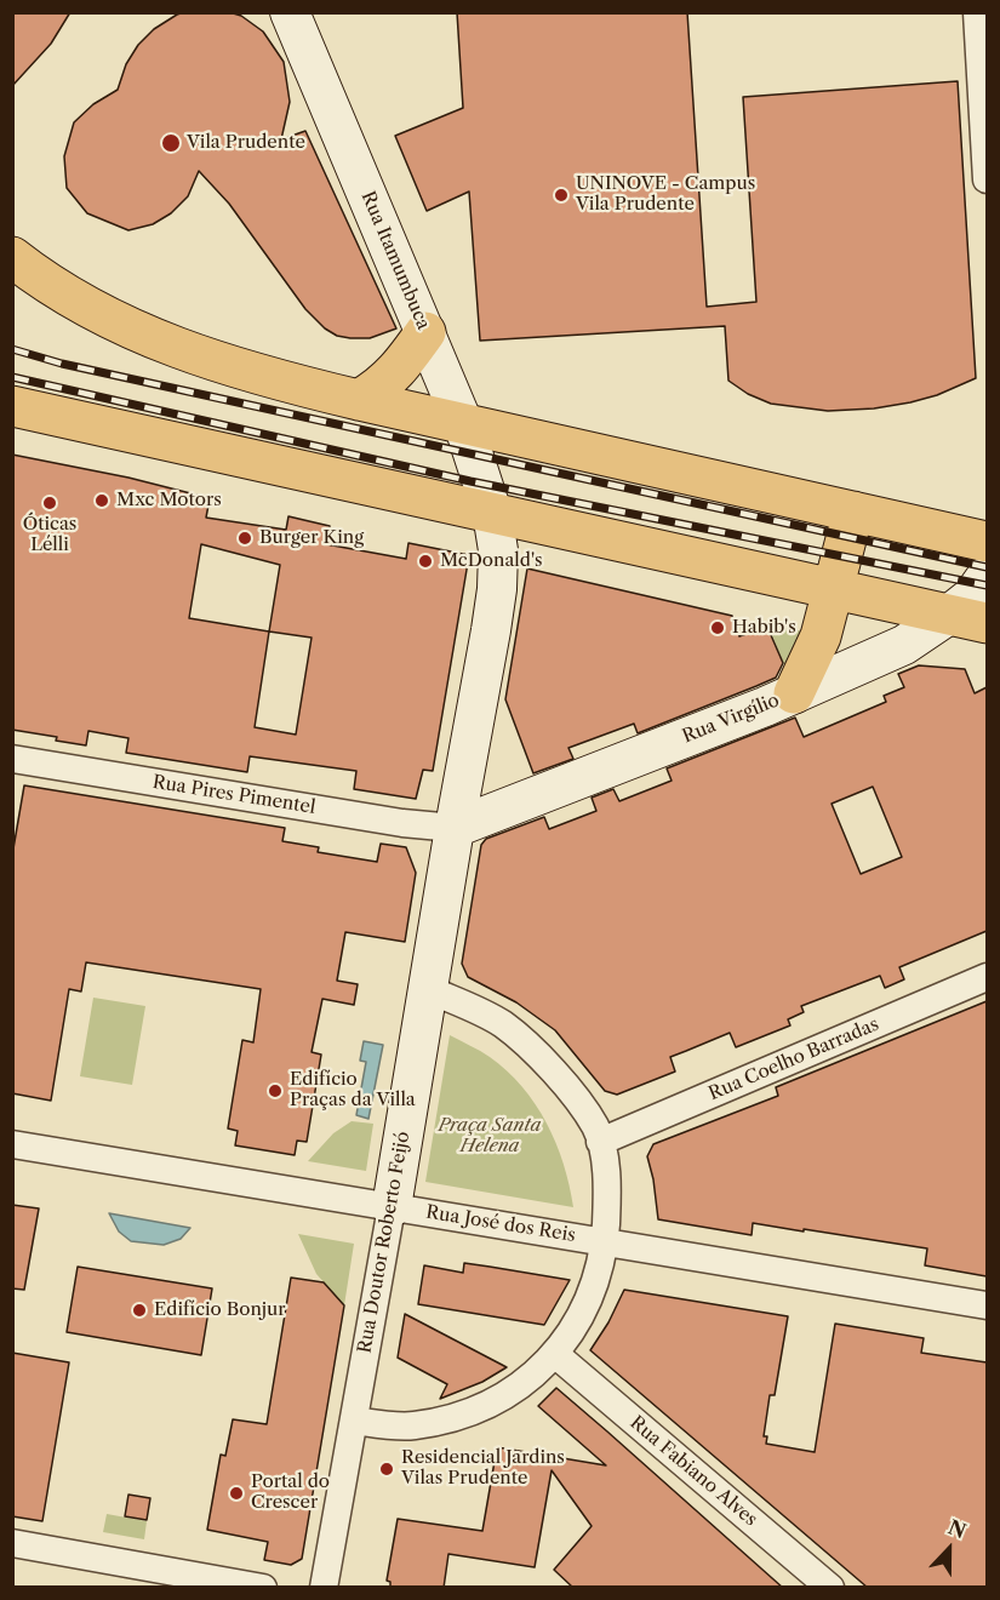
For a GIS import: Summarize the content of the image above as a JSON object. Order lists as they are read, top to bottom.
{
  "streets": {
    "street": [
      "Rua Itamumbuca",
      "Rua Virgílio",
      "Rua Pires Pimentel",
      "Rua Coelho Barradas",
      "Rua José dos Reis",
      "Rua Doutor Roberto Feijó",
      "Rua Fabiano Alves"
    ]
  },
  "crossings": [
    ["Rua Itamumbuca", "Rua Doutor Roberto Feijó"],
    ["Rua Virgílio", "Rua Pires Pimentel"],
    ["Rua Virgílio", "Rua Doutor Roberto Feijó"],
    ["Rua Pires Pimentel", "Rua Doutor Roberto Feijó"],
    ["Rua José dos Reis", "Rua Doutor Roberto Feijó"]
  ],
  "parks": ["Praça Santa Helena"],
  "places": [
    "Vila Prudente",
    "UNINOVE - Campus Vila Prudente",
    "Mxc Motors",
    "Óticas Lélli",
    "Burger King",
    "McDonald's",
    "Habib's",
    "Edifício Praças da Villa",
    "Edifício Bonjur",
    "Residencial Jardins Vilas Prudente",
    "Portal do Crescer"
  ],
  "north": "top"
}
